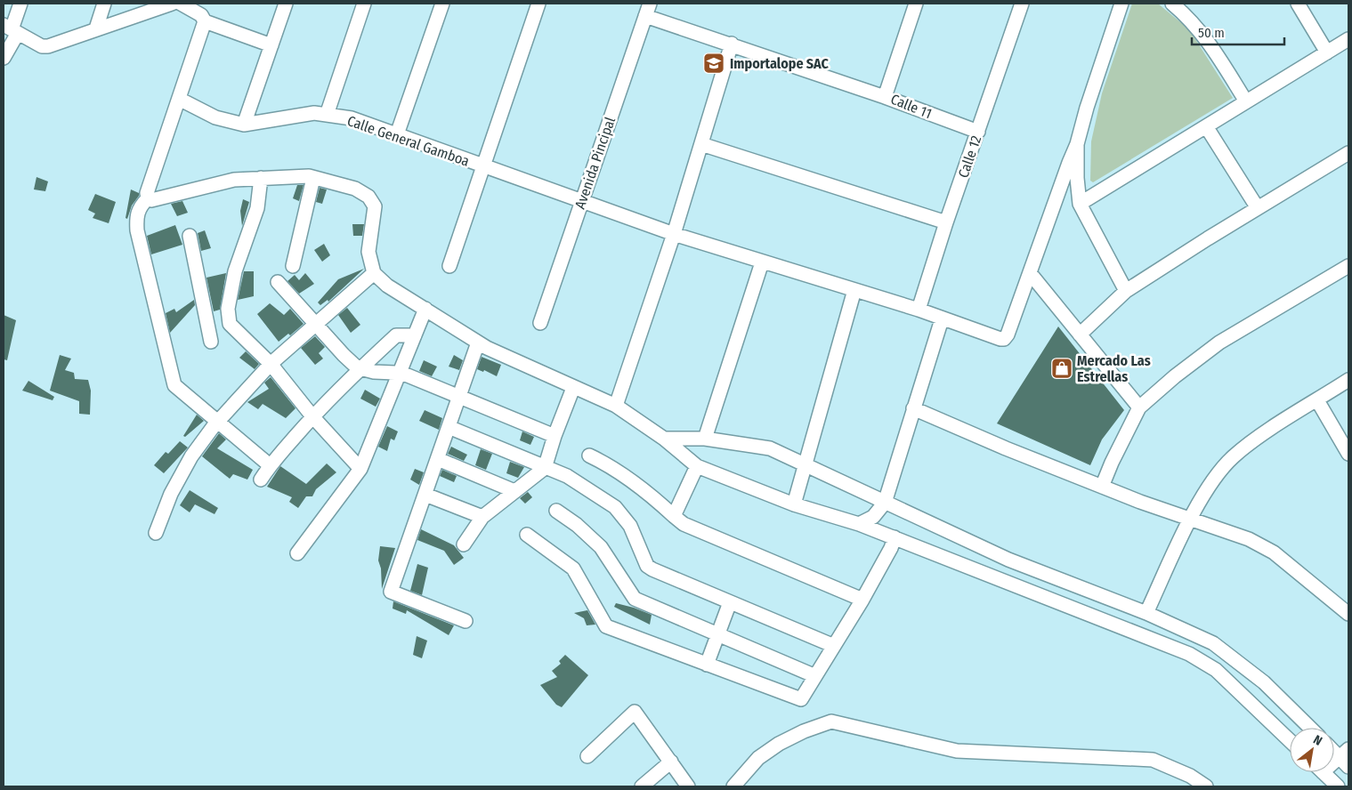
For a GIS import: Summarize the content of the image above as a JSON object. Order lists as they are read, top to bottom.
{
  "streets": {
    "street": [
      "Calle 11",
      "Calle General Gamboa",
      "Calle 12",
      "Avenida Pincipal"
    ]
  },
  "crossings": [
    ["Calle 11", "Calle 12"],
    ["Calle General Gamboa", "Calle 12"],
    ["Calle General Gamboa", "Avenida Pincipal"]
  ],
  "places": {
    "school or university": ["Importalope SAC"],
    "shop": ["Mercado Las Estrellas"]
  },
  "scale_bar": "50 m",
  "north": "top right"
}
